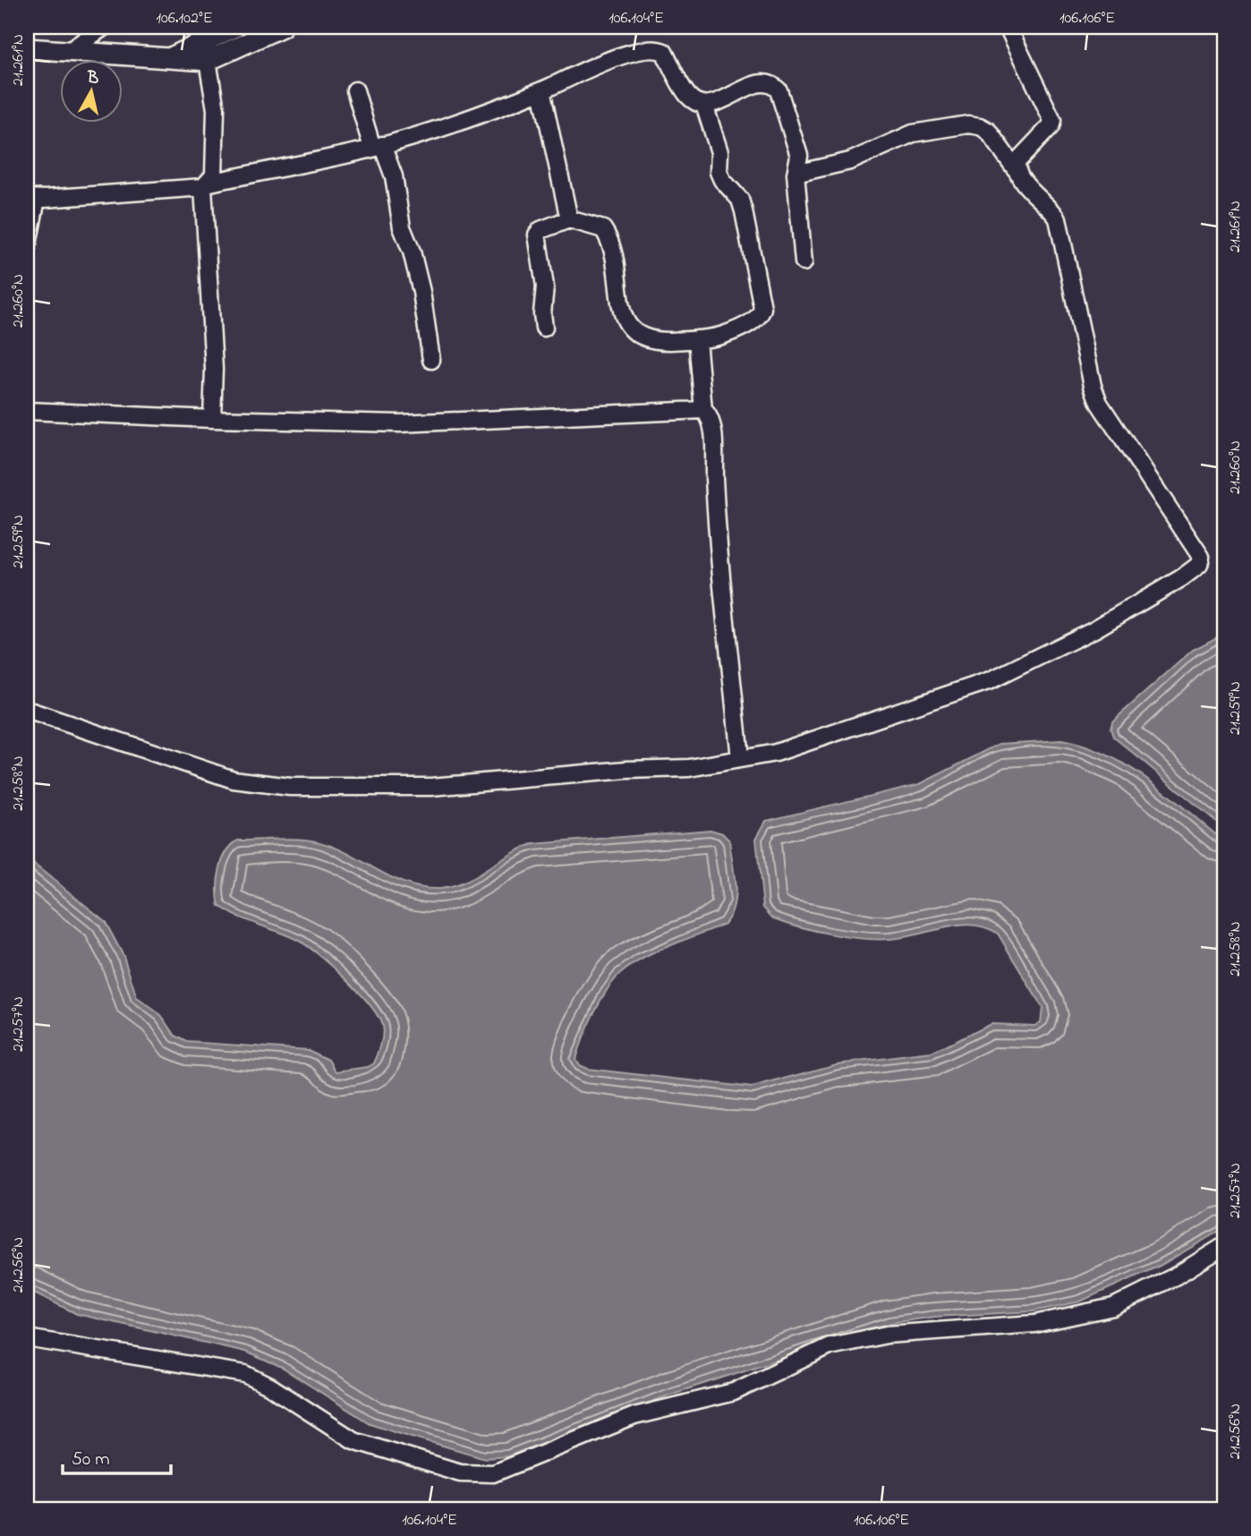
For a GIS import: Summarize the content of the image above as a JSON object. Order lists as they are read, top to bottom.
{
  "scale_bar": "50 m",
  "north": "top",
  "coordinates": [
    "106.102°E",
    "106.104°E",
    "106.106°E",
    "21.261°N",
    "21.260°N",
    "21.259°N",
    "21.258°N",
    "21.257°N",
    "21.256°N"
  ]
}
